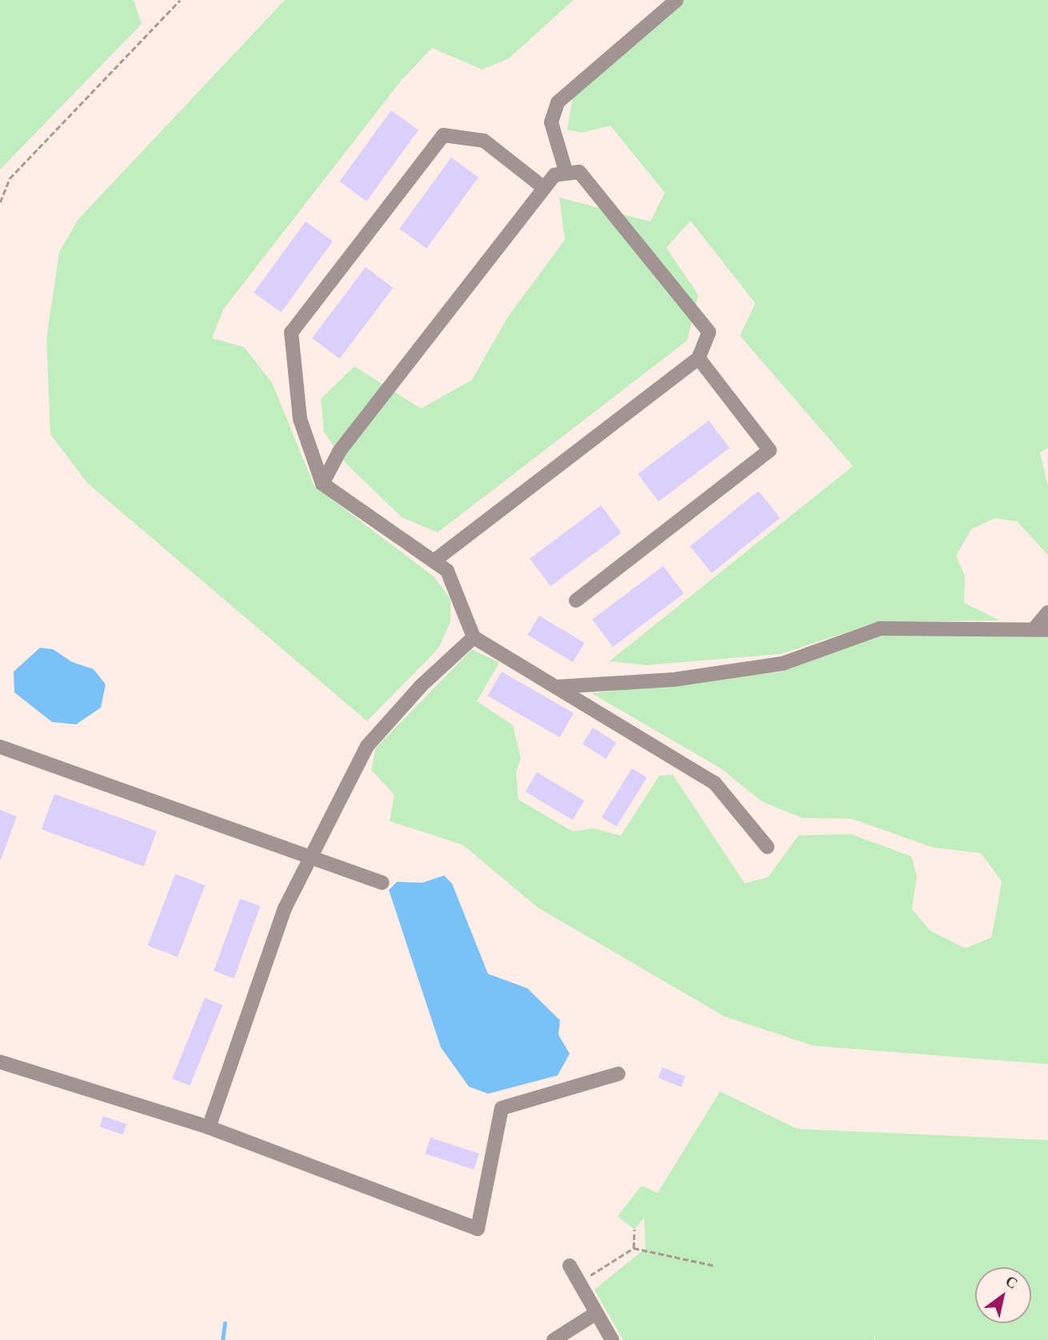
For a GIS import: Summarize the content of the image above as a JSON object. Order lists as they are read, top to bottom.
{
  "north": "top right"
}
